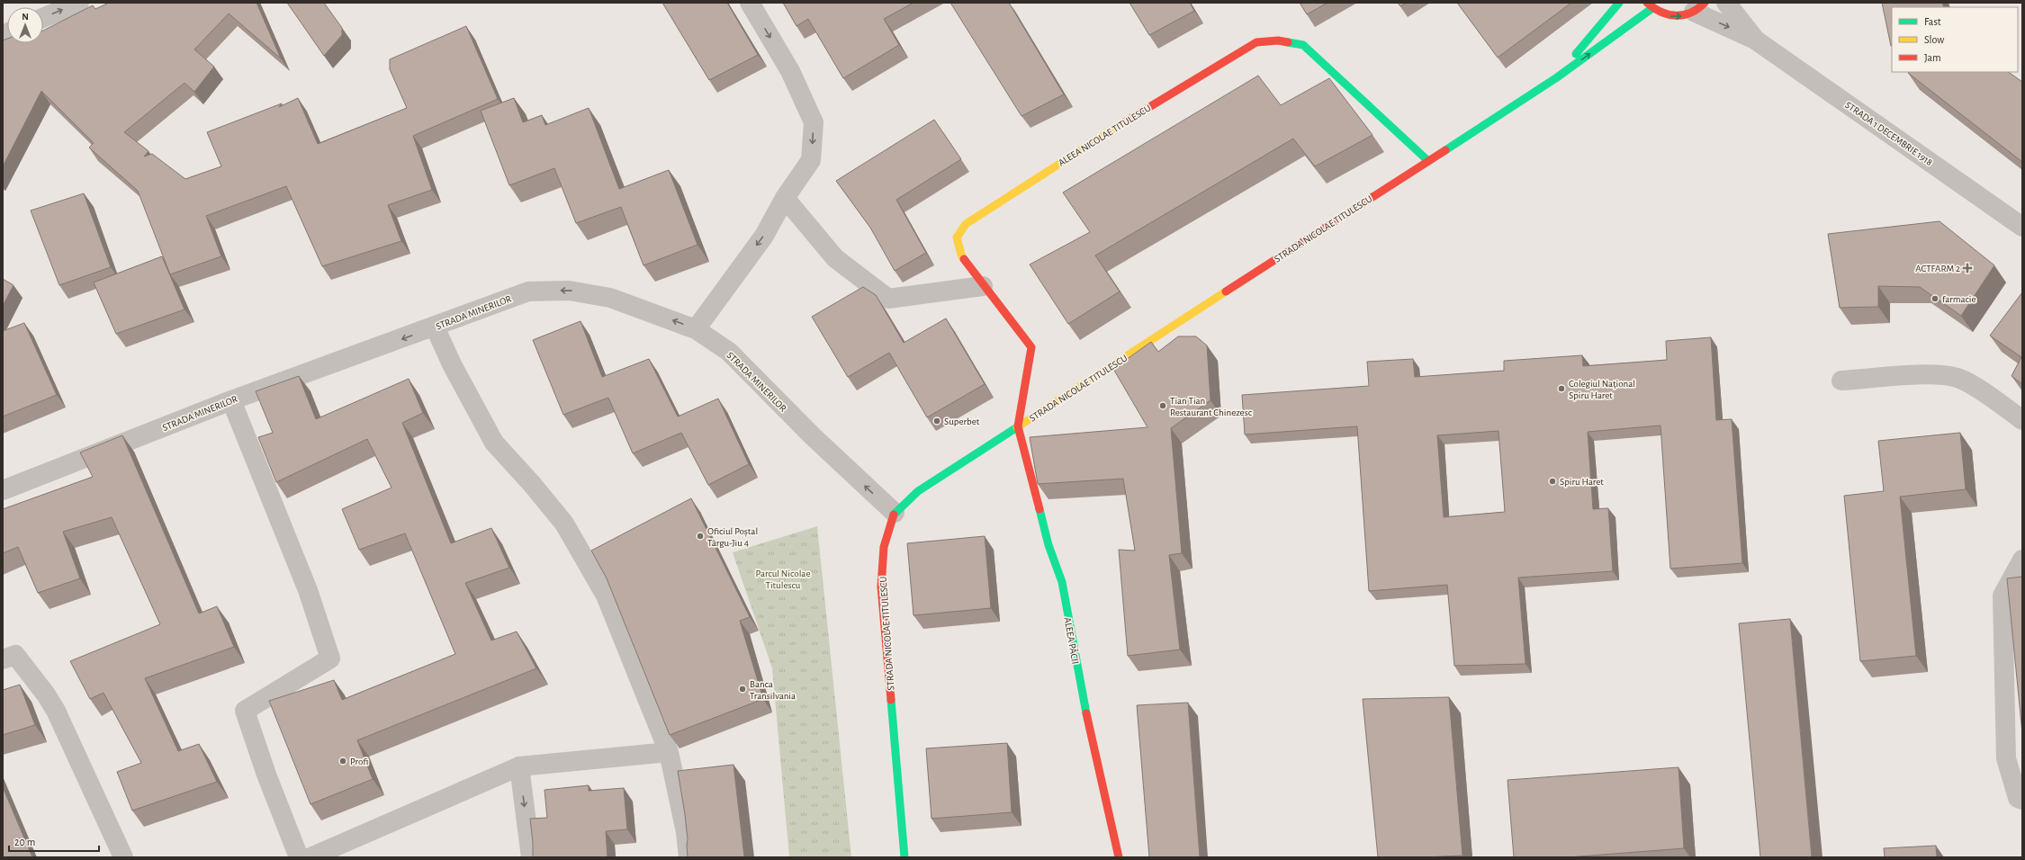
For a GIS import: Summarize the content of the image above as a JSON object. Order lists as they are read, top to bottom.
{
  "streets": {
    "main road": ["ALEEA NICOLAE TITULESCU", "STRADA NICOLAE TITULESCU", "ALEEA PĂCII"],
    "street": ["STRADA 1 DECEMBRIE 1918", "STRADA MINERILOR"]
  },
  "crossings": [
    ["STRADA 1 DECEMBRIE 1918", "STRADA NICOLAE TITULESCU"],
    ["ALEEA NICOLAE TITULESCU", "STRADA NICOLAE TITULESCU"],
    ["ALEEA NICOLAE TITULESCU", "ALEEA PĂCII"],
    ["STRADA NICOLAE TITULESCU", "STRADA MINERILOR"],
    ["STRADA NICOLAE TITULESCU", "ALEEA PĂCII"]
  ],
  "one_way": ["STRADA MINERILOR"],
  "parks": ["Parcul Nicolae Titulescu"],
  "places": {
    "health": ["ACTFARM 2"],
    "other": [
      "farmacie",
      "Colegiul Național Spiru Haret",
      "Tian Tian Restaurant Chinezesc",
      "Superbet",
      "Spiru Haret",
      "Oficiul Poștal Târgu-Jiu 4",
      "Banca Transilvania",
      "Profi"
    ]
  },
  "legend": ["Fast", "Slow", "Jam"],
  "scale_bar": "20 m",
  "north": "top"
}
